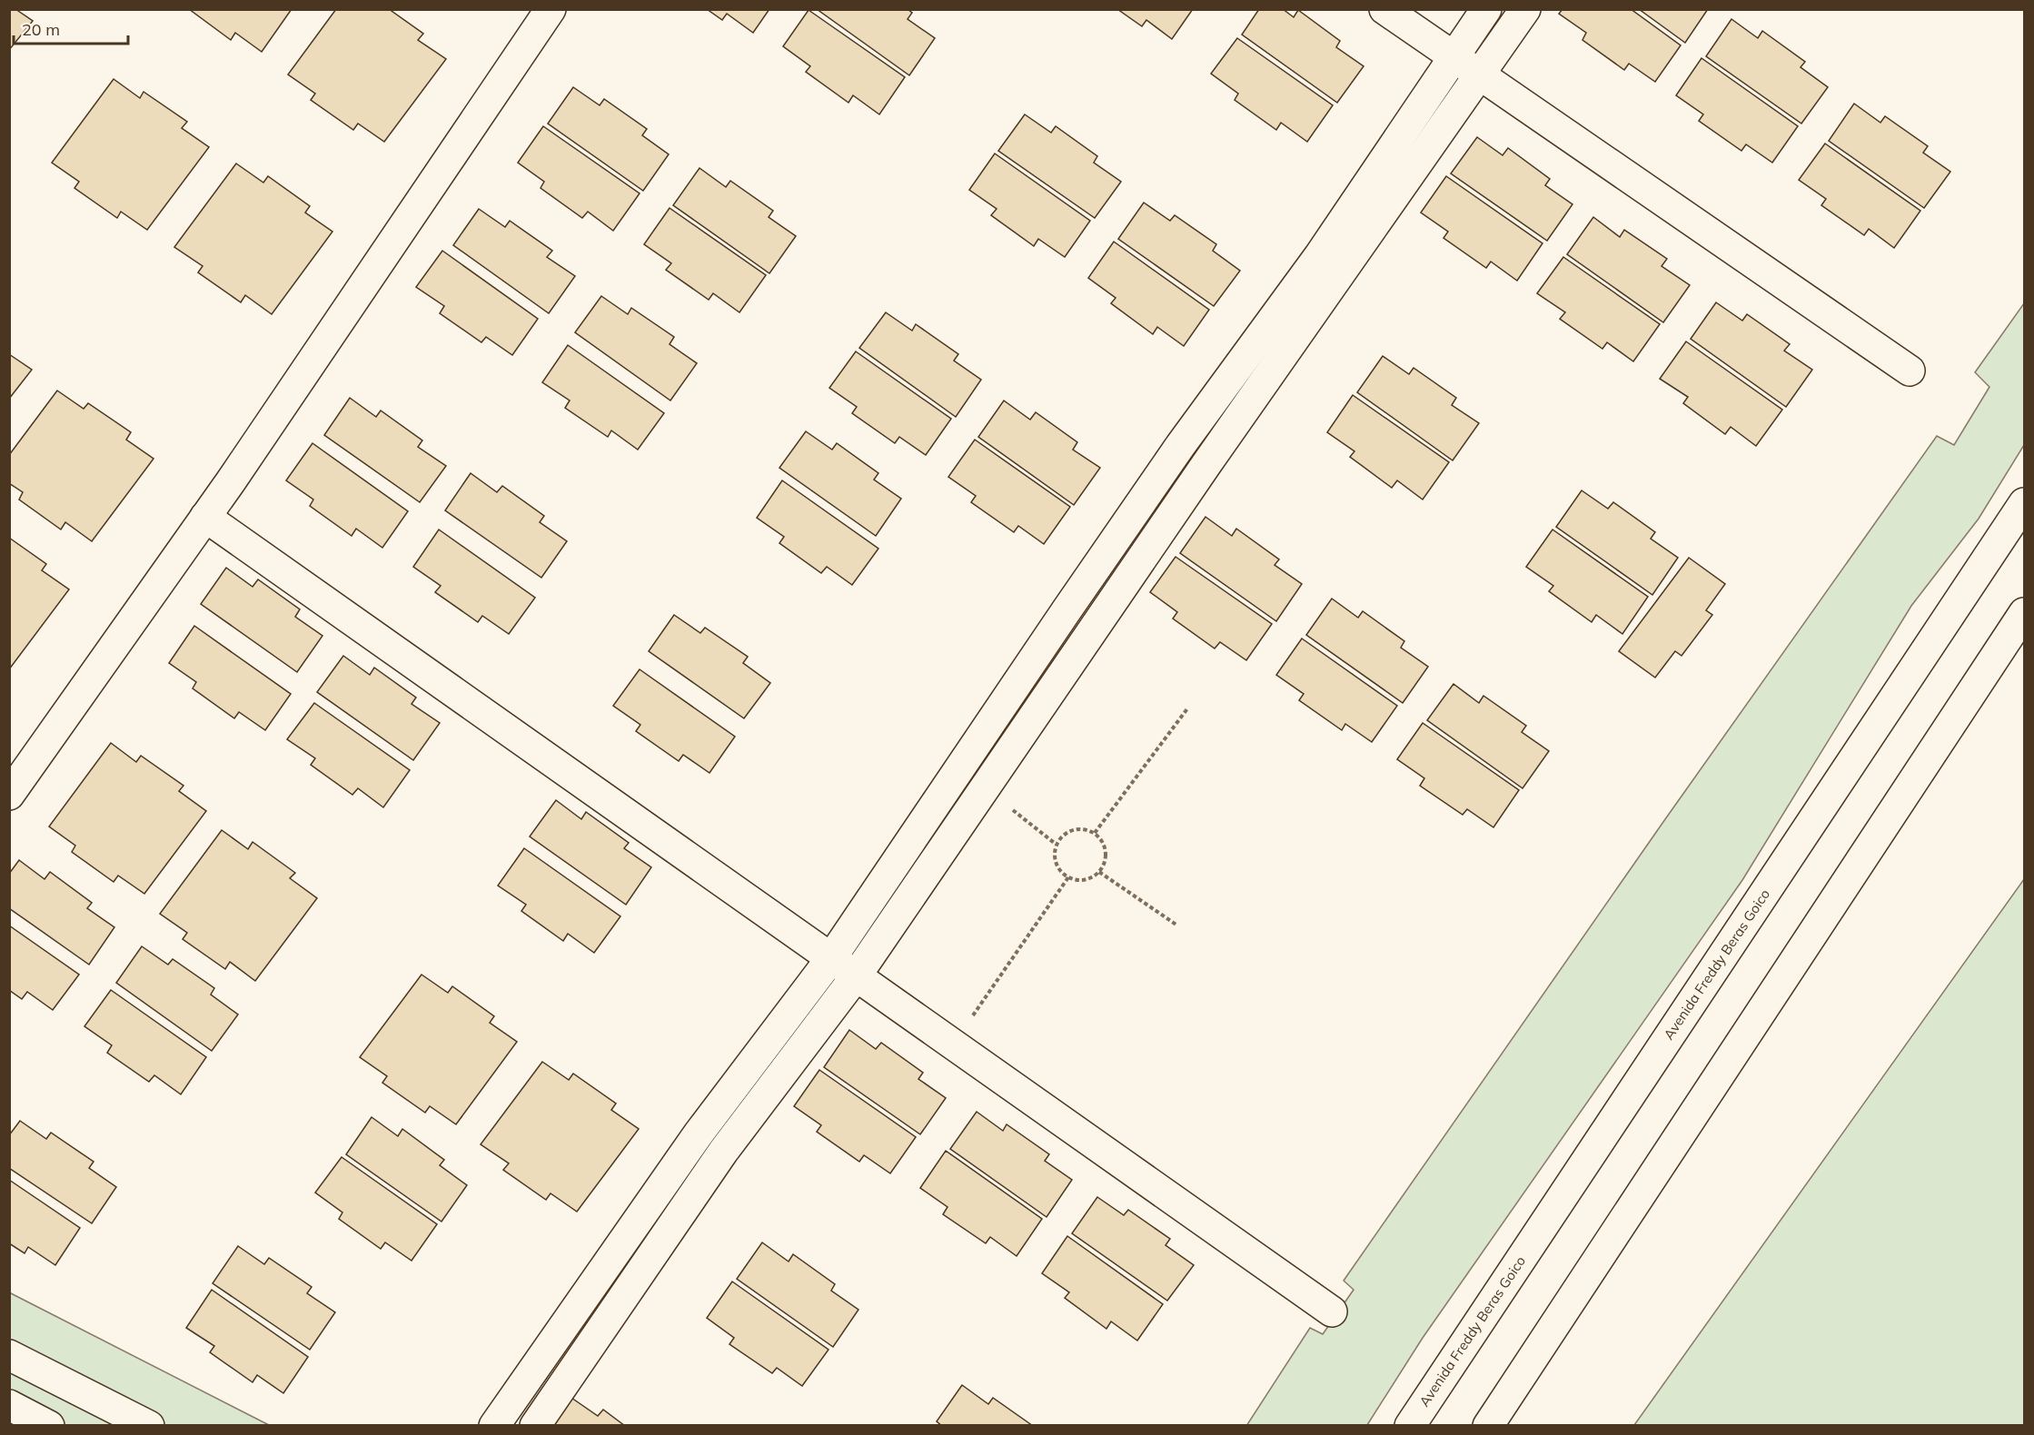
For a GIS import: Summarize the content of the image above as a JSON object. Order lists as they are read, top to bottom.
{
  "streets": {
    "street": ["Avenida Freddy Beras Goico"]
  },
  "scale_bar": "20 m"
}
